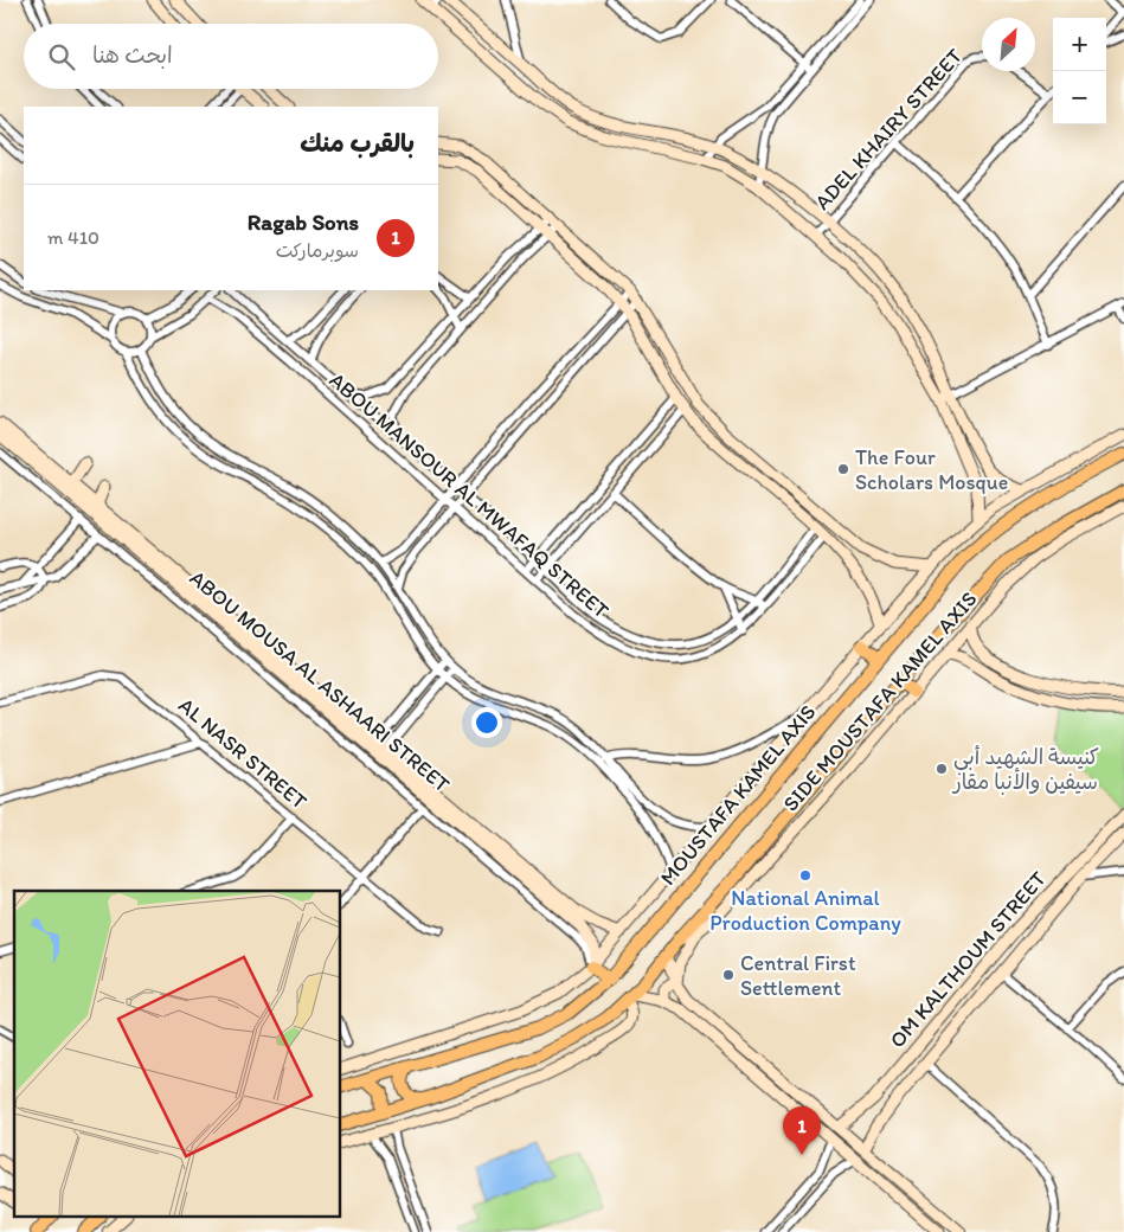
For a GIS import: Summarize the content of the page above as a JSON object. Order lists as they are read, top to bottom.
{
  "streets": {
    "main road": ["MOUSTAFA KAMEL AXIS"],
    "street": [
      "ADEL KHAIRY STREET",
      "ABOU MANSOUR AL MWAFAQ STREET",
      "ABOU MOUSA AL ASHAARI STREET",
      "SIDE MOUSTAFA KAMEL AXIS",
      "AL NASR STREET",
      "OM KALTHOUM STREET"
    ]
  },
  "places": [
    "The Four Scholars Mosque",
    "كنيسة الشهيد أبي سيفين والأنبا مقار",
    "National Animal Production Company",
    "Central First Settlement"
  ],
  "north": "top right",
  "page": {
    "map_buttons": ["+", "−"],
    "search": "ابحث هنا",
    "heading": "بالقرب منك",
    "list": [
      {
        "mark": "1",
        "name": "Ragab Sons",
        "note": "سوبرماركت",
        "value": "410 m"
      }
    ],
    "pins": "1"
  }
}
